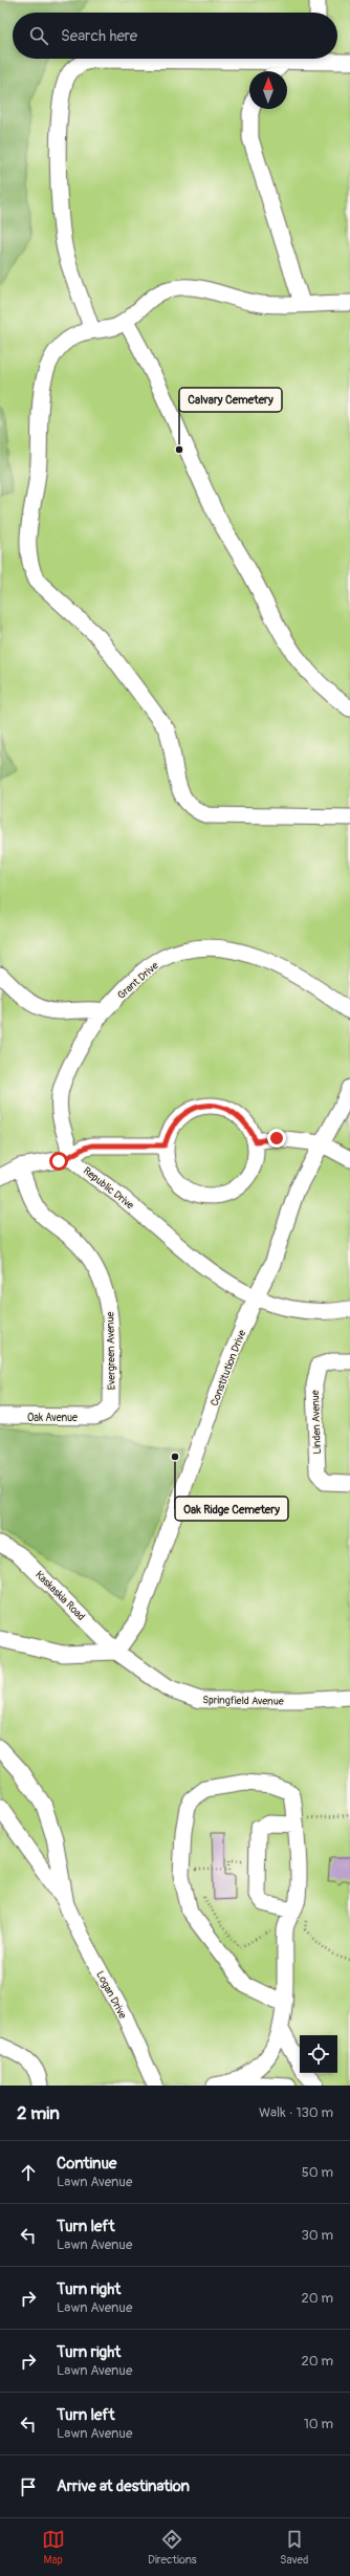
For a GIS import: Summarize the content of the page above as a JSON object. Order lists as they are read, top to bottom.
{
  "streets": {
    "lane": [
      "Grant Drive",
      "Republic Drive",
      "Evergreen Avenue",
      "Constitution Drive",
      "Oak Avenue",
      "Linden Avenue",
      "Kaskaskia Road",
      "Springfield Avenue",
      "Logan Drive"
    ]
  },
  "crossings": [
    ["Republic Drive", "Constitution Drive"],
    ["Evergreen Avenue", "Oak Avenue"],
    ["Constitution Drive", "Kaskaskia Road"],
    ["Constitution Drive", "Springfield Avenue"],
    ["Kaskaskia Road", "Springfield Avenue"]
  ],
  "places": ["Calvary Cemetery", "Oak Ridge Cemetery"],
  "north": "top",
  "page": {
    "search": "Search here",
    "heading": ["2 min", "Walk · 130 m"],
    "list": [
      ["Continue", "Lawn Avenue", "50 m"],
      ["Turn left", "Lawn Avenue", "30 m"],
      ["Turn right", "Lawn Avenue", "20 m"],
      ["Turn right", "Lawn Avenue", "20 m"],
      ["Turn left", "Lawn Avenue", "10 m"],
      "Arrive at destination"
    ],
    "nav": ["Map", "Directions", "Saved"]
  }
}
